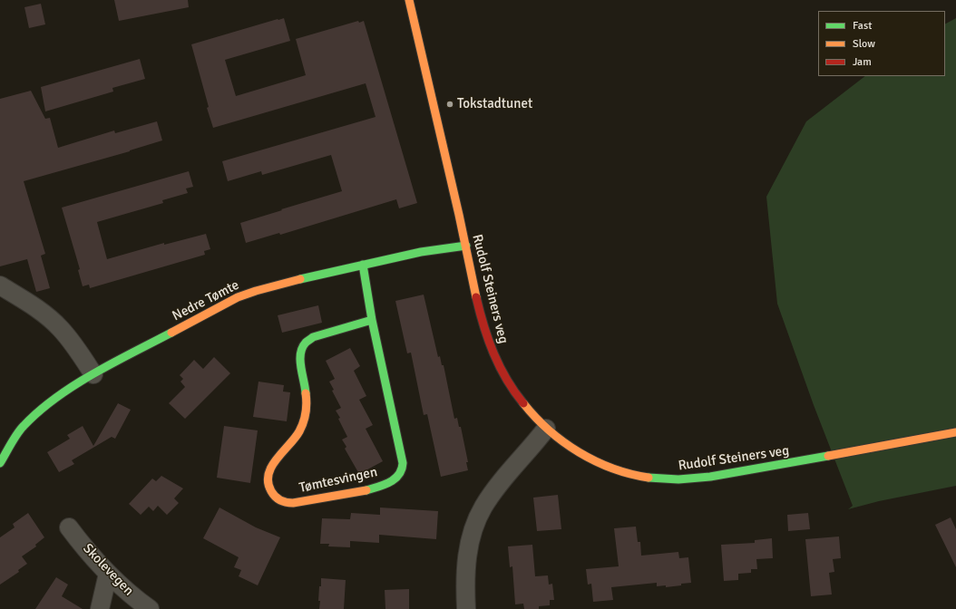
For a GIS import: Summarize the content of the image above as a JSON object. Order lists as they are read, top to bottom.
{
  "streets": {
    "street": [
      "Rudolf Steiners veg",
      "Nedre Tømte",
      "Tømtesvingen",
      "Skolevegen"
    ]
  },
  "crossings": [
    ["Rudolf Steiners veg", "Nedre Tømte"],
    ["Nedre Tømte", "Tømtesvingen"]
  ],
  "places": ["Tokstadtunet"],
  "legend": ["Fast", "Slow", "Jam"]
}
